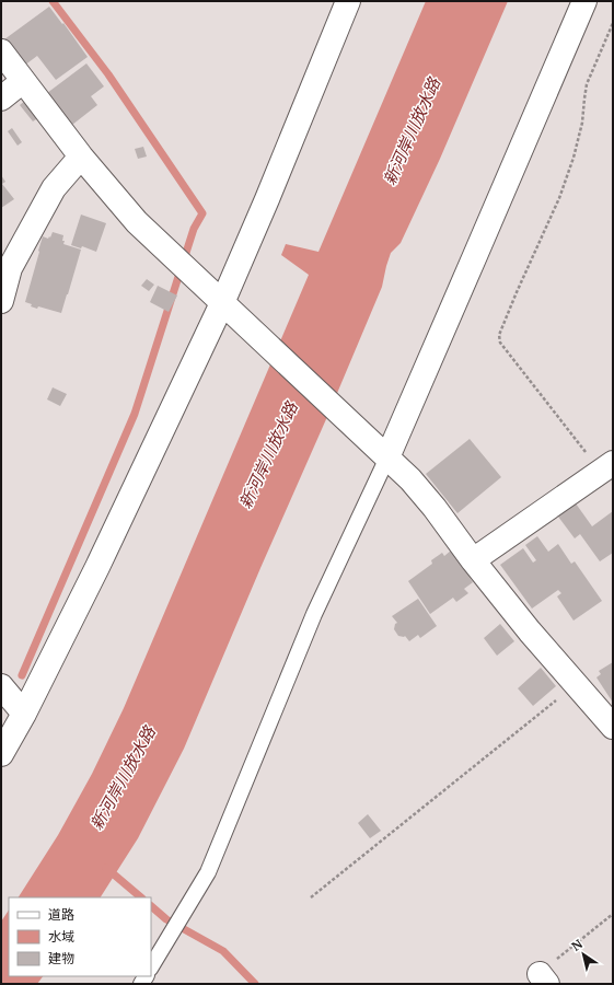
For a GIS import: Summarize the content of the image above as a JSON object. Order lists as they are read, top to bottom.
{
  "water": ["新河岸川放水路"],
  "legend": ["道路", "水域", "建物"],
  "north": "top left"
}
